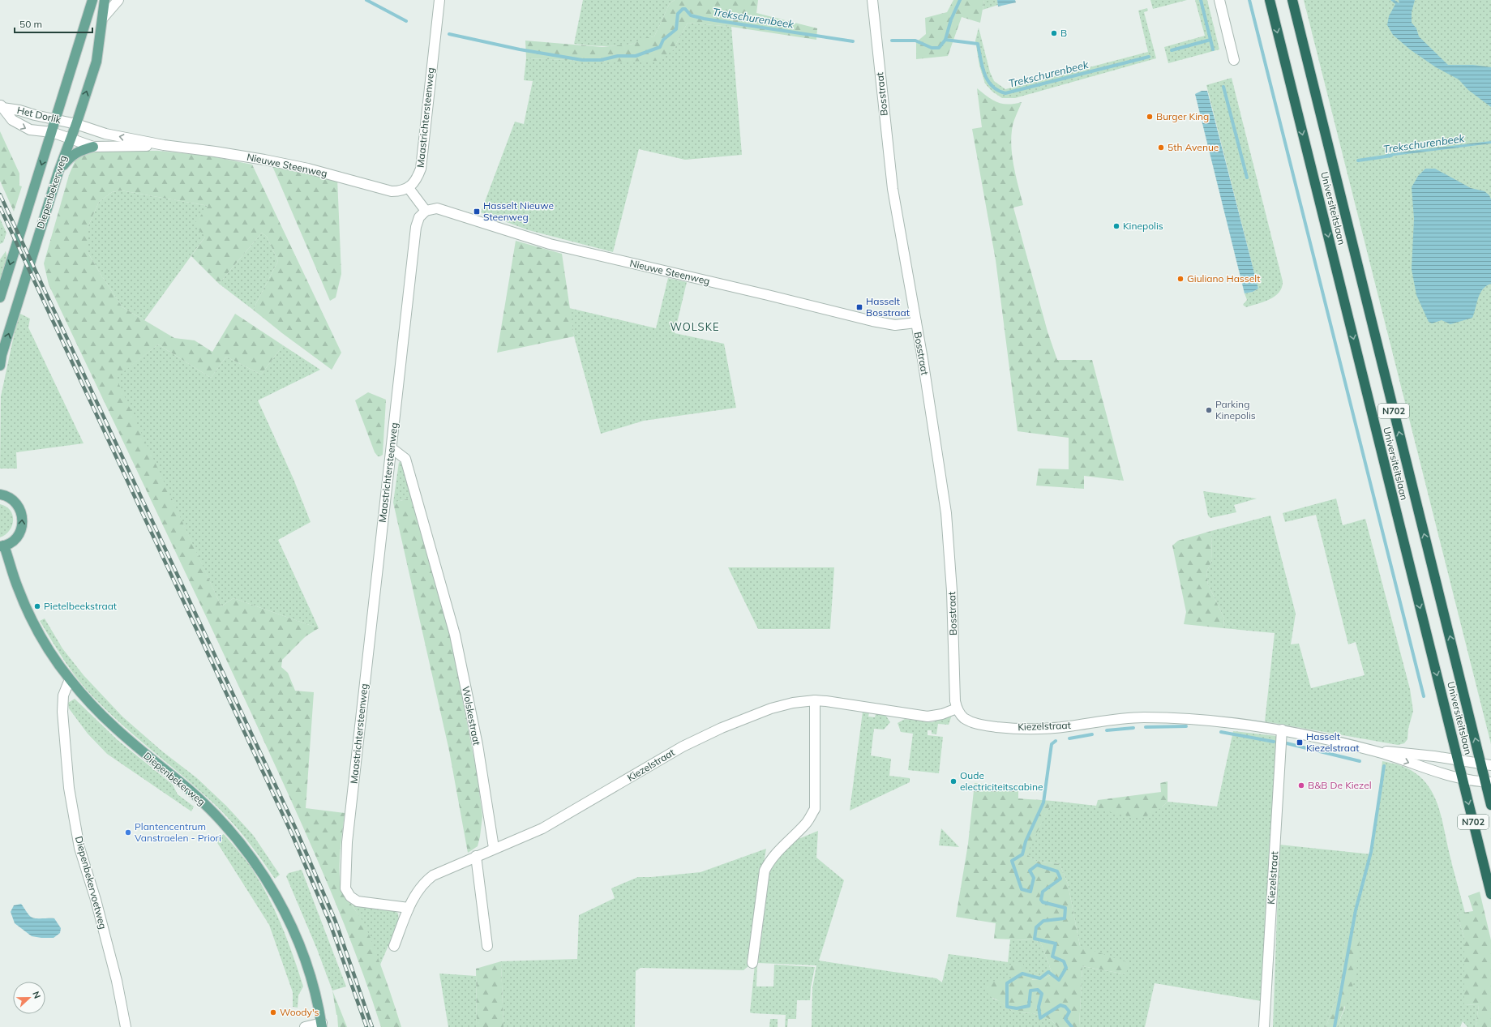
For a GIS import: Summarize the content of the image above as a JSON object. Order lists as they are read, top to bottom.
{
  "streets": {
    "highway": ["Universiteitslaan", "N702"],
    "main road": ["Diepenbekerweg"],
    "street": [
      "Bosstraat",
      "Het Dorlik",
      "Maastrichtersteenweg",
      "Nieuwe Steenweg",
      "Wolskestraat",
      "Kiezelstraat",
      "Diepenbekervoetweg"
    ]
  },
  "crossings": [
    ["Bosstraat", "Nieuwe Steenweg"],
    ["Bosstraat", "Kiezelstraat"],
    ["Het Dorlik", "Nieuwe Steenweg"],
    ["Het Dorlik", "Diepenbekerweg"],
    ["Maastrichtersteenweg", "Nieuwe Steenweg"],
    ["Maastrichtersteenweg", "Wolskestraat"],
    ["Nieuwe Steenweg", "Diepenbekerweg"],
    ["Diepenbekerweg", "Diepenbekervoetweg"],
    ["Universiteitslaan", "Kiezelstraat"],
    ["Wolskestraat", "Kiezelstraat"]
  ],
  "districts": ["WOLSKE"],
  "water": ["Trekschurenbeek"],
  "places": {
    "other": [
      "B",
      "Burger King",
      "5th Avenue",
      "Kinepolis",
      "Giuliano Hasselt",
      "Parking Kinepolis",
      "Pietelbeekstraat",
      "Oude electriciteitscabine",
      "B&B De Kiezel",
      "Plantencentrum Vanstraelen - Priori",
      "Woody's"
    ],
    "transit": ["Hasselt Nieuwe Steenweg", "Hasselt Bosstraat", "Hasselt Kiezelstraat"]
  },
  "scale_bar": "50 m",
  "north": "right"
}
